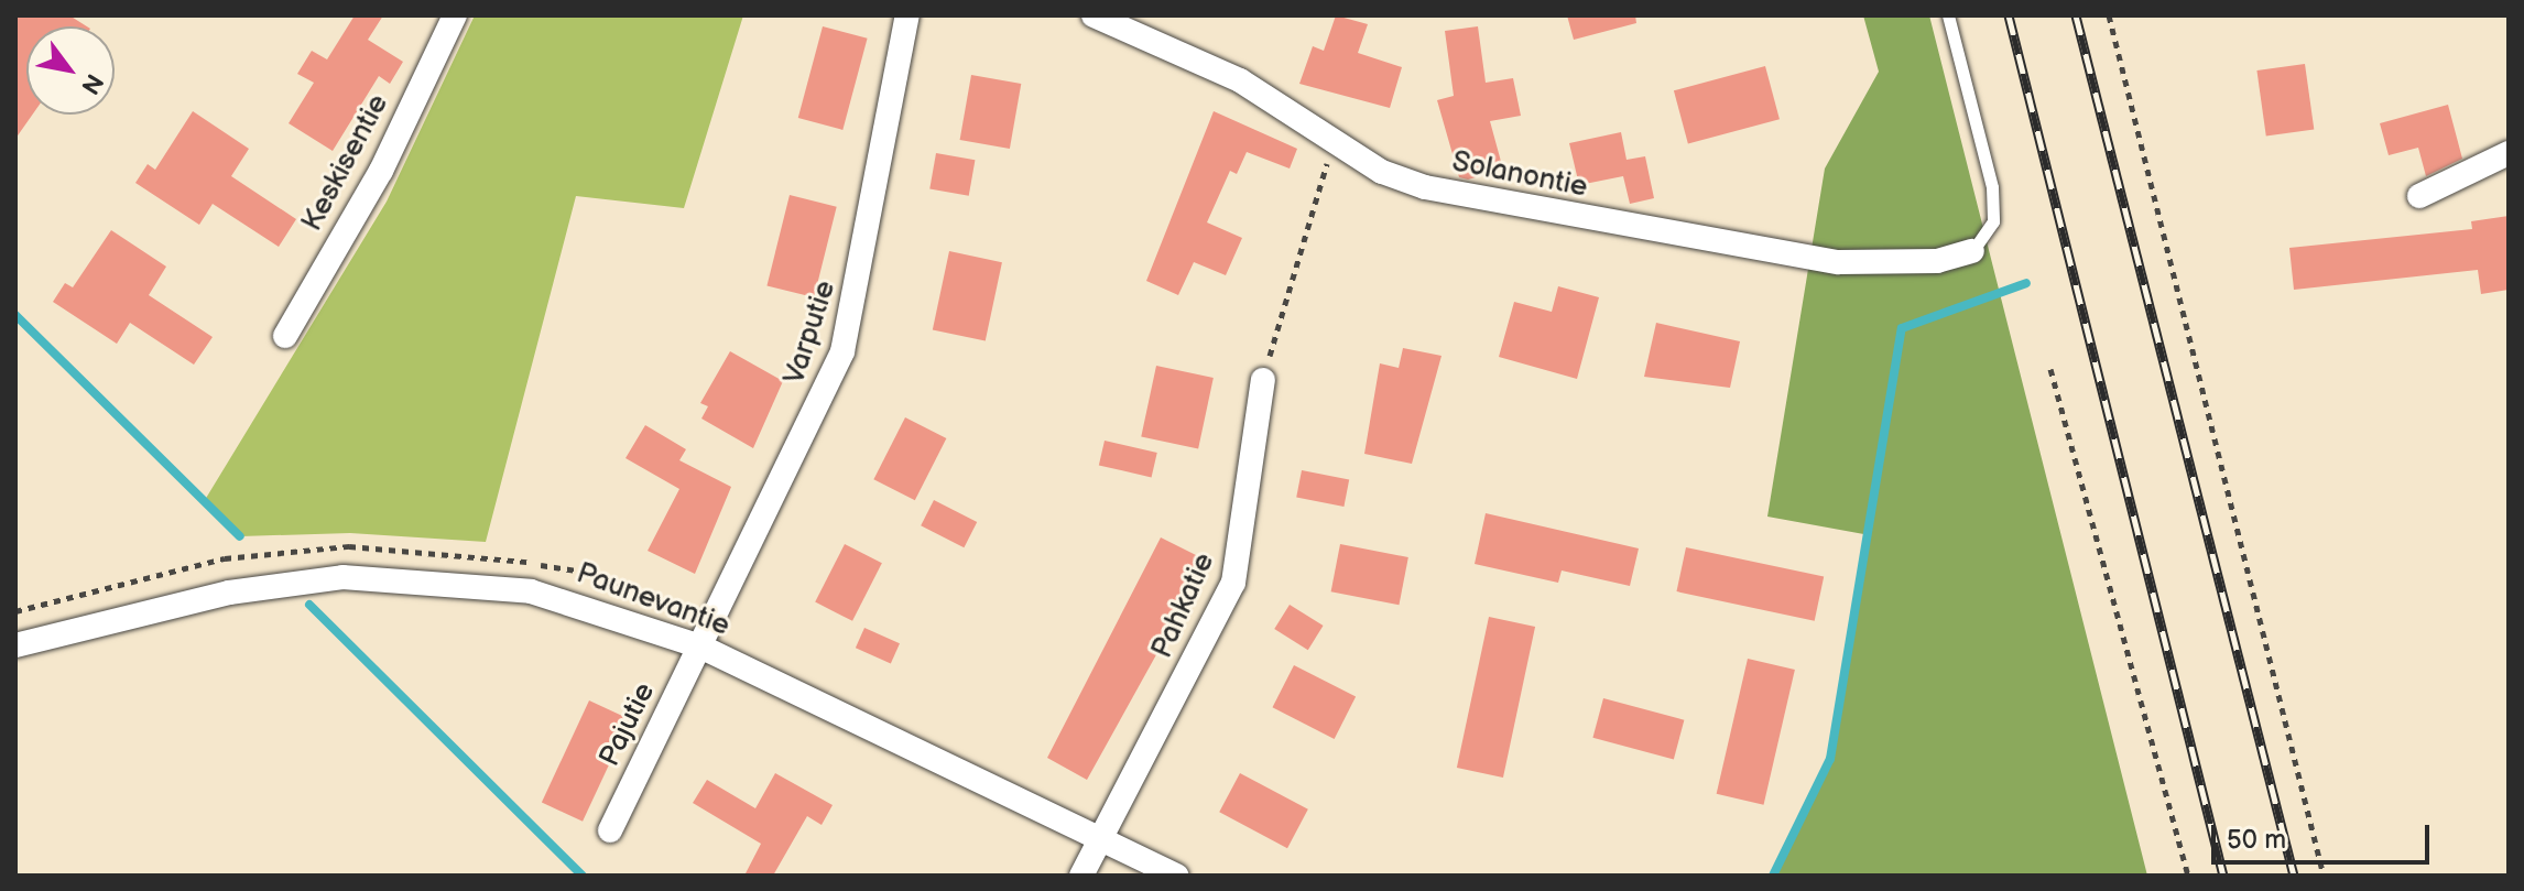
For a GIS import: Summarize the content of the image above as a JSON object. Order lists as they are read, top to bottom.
{
  "streets": {
    "street": [
      "Keskisentie",
      "Solanontie",
      "Varputie",
      "Paunevantie",
      "Pahkatie",
      "Pajutie"
    ]
  },
  "crossings": [
    ["Varputie", "Paunevantie"],
    ["Varputie", "Pajutie"],
    ["Paunevantie", "Pahkatie"],
    ["Paunevantie", "Pajutie"]
  ],
  "scale_bar": "50 m",
  "north": "bottom right"
}
